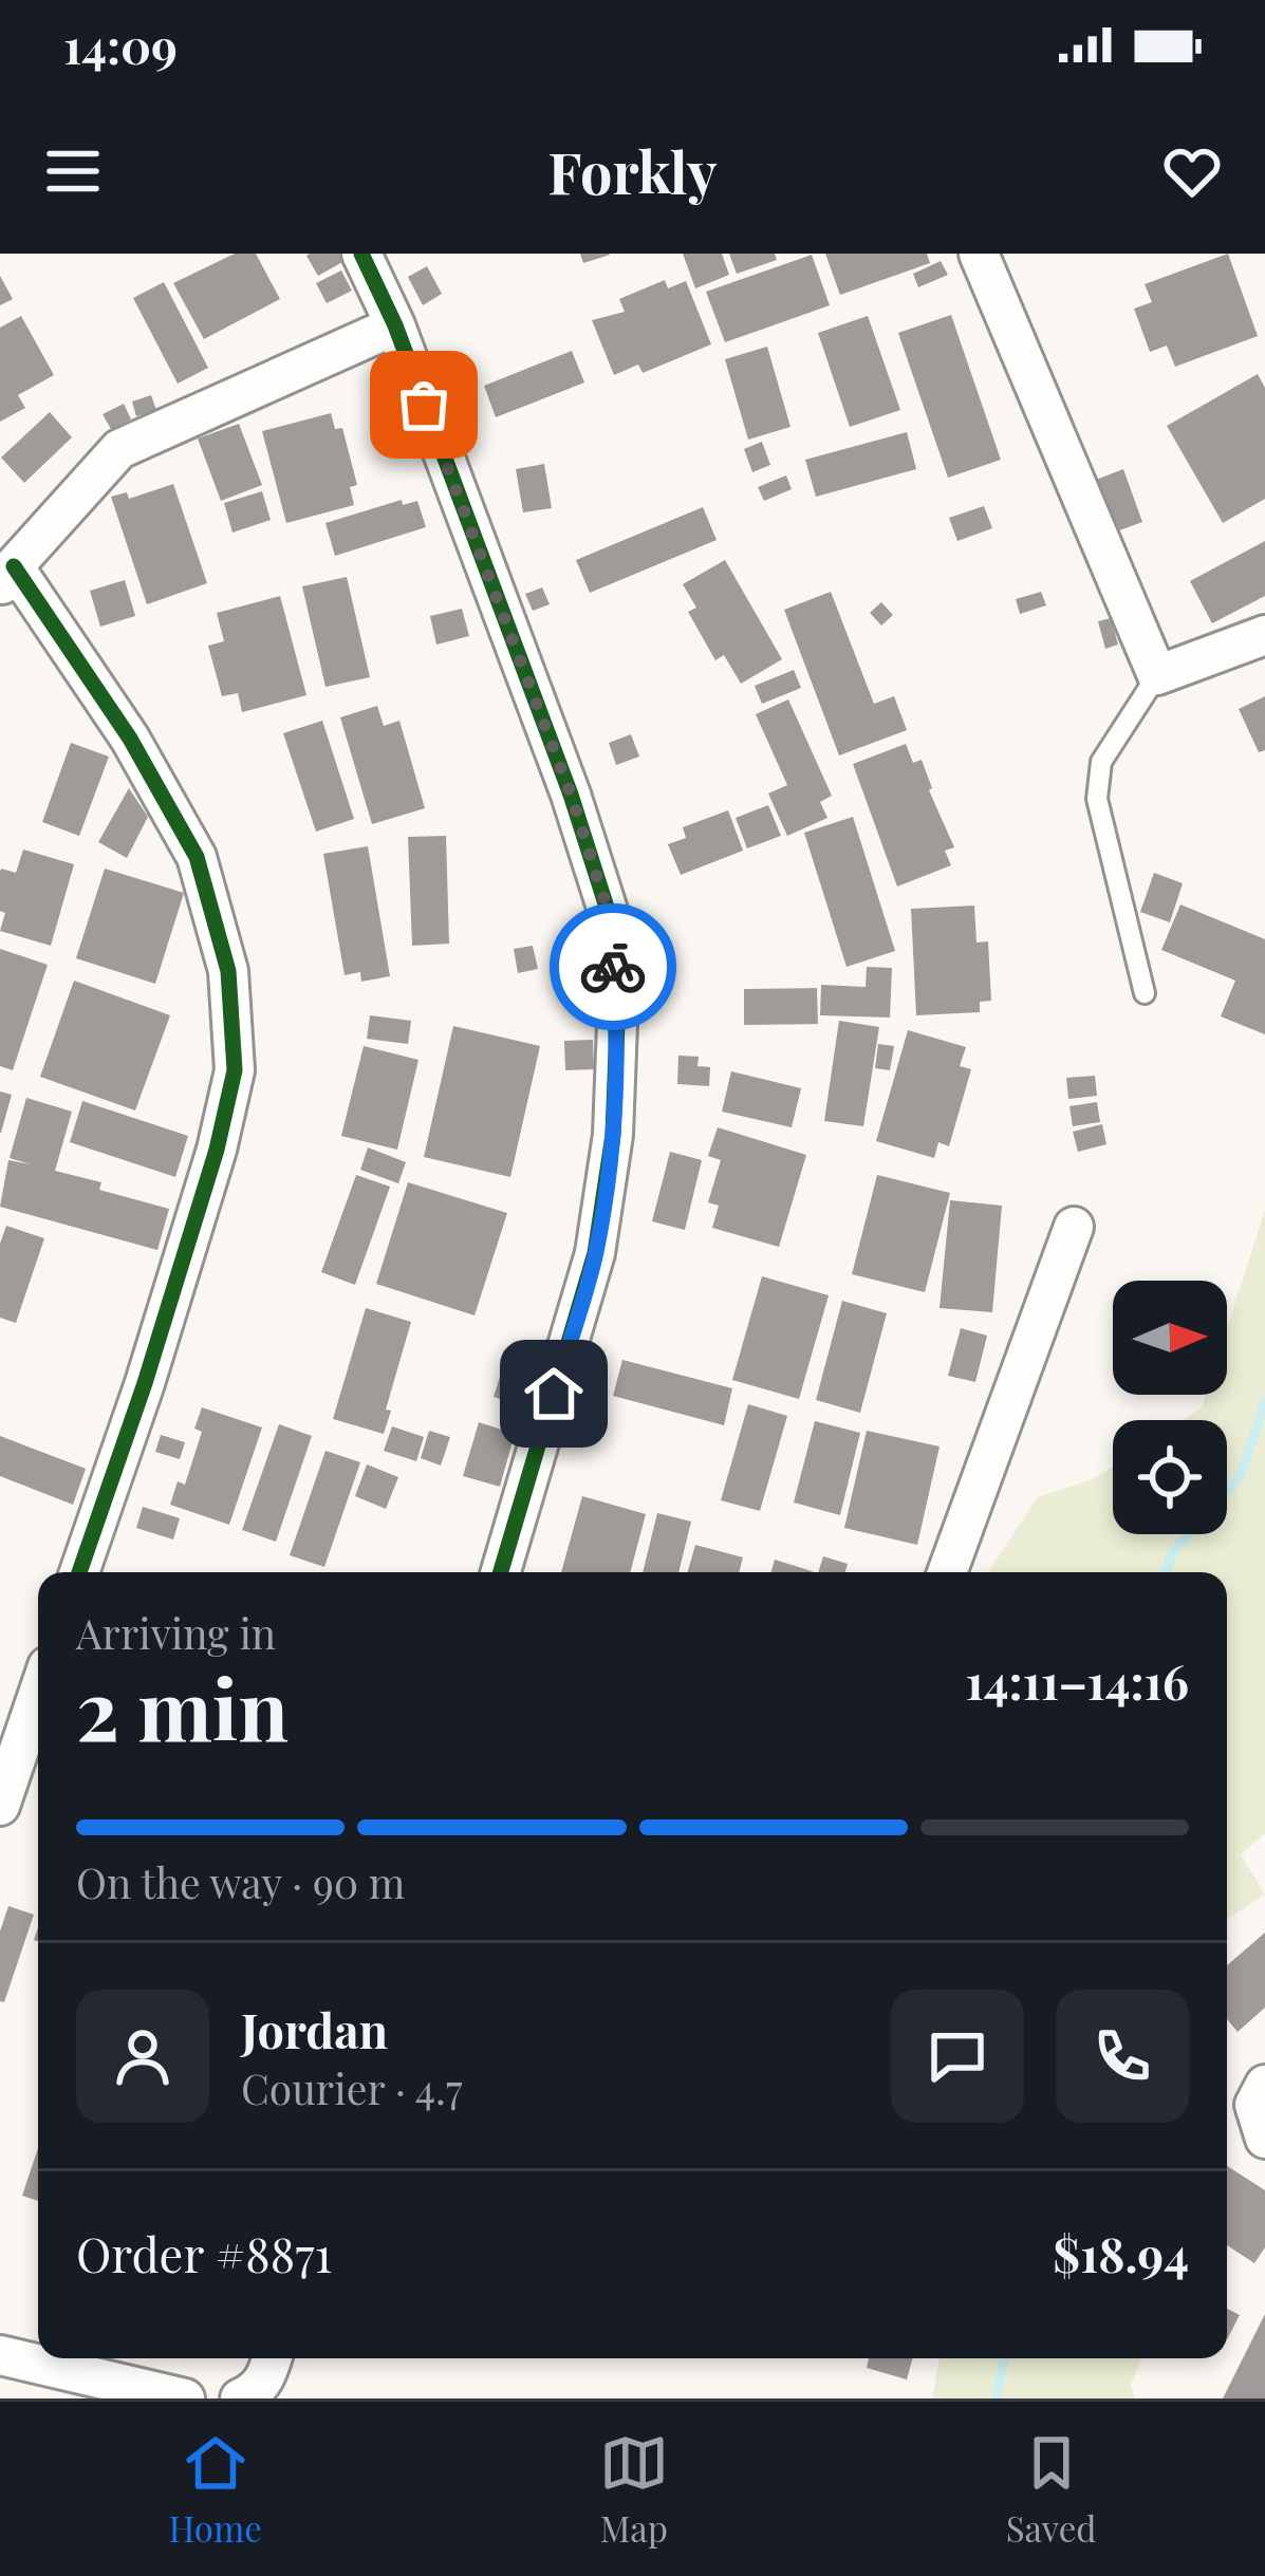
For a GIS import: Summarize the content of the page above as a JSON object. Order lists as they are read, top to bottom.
{
  "north": "right",
  "page": {
    "status": "14:09",
    "header": "Forkly",
    "heading": ["2 min", "Arriving in", "14:11–14:16"],
    "panel": [
      "Jordan",
      "Courier · 4.7",
      "Order #8871",
      "$18.94"
    ],
    "bar": "On the way · 90 m",
    "tabs": ["Home", "Map", "Saved"]
  }
}
